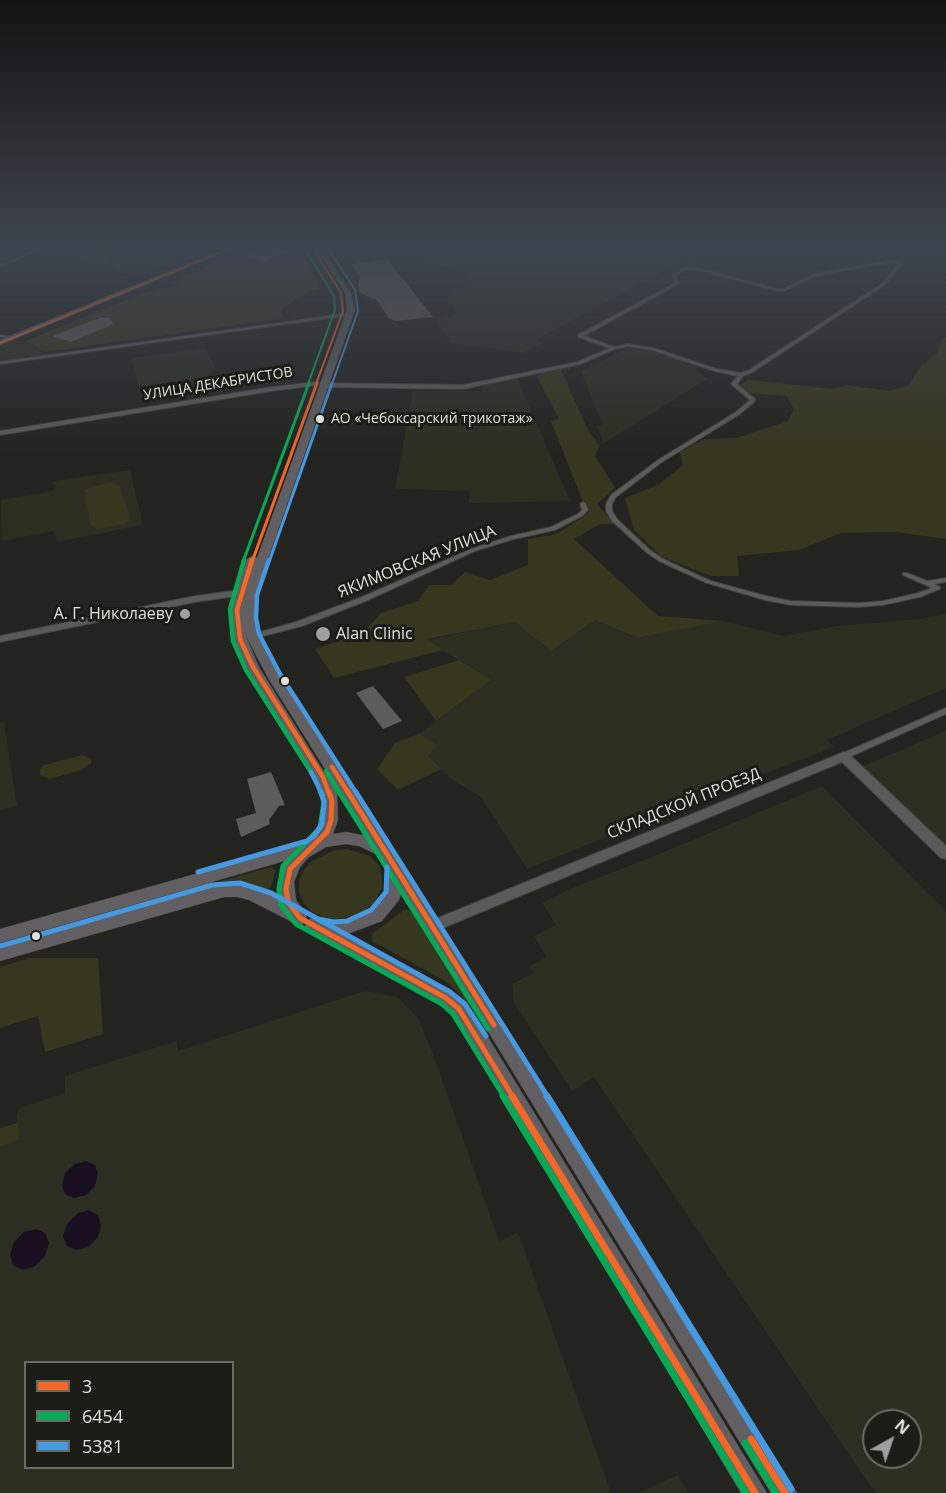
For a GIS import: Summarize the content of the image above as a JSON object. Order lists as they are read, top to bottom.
{
  "streets": {
    "street": ["УЛИЦА ДЕКАБРИСТОВ", "ЯКИМОВСКАЯ УЛИЦА", "СКЛАДСКОЙ ПРОЕЗД"]
  },
  "places": ["АО «Чебоксарский трикотаж»", "А. Г. Николаеву", "Alan Clinic"],
  "lines": ["transit line 3", "transit line 6454", "transit line 5381"],
  "legend": ["3", "6454", "5381"],
  "north": "top right"
}
